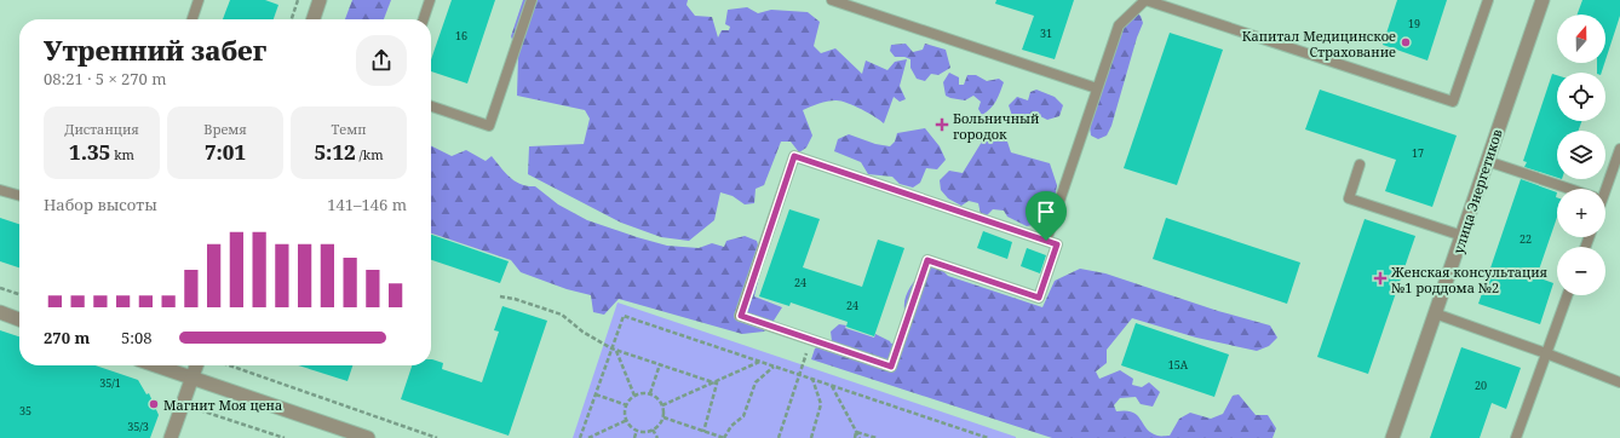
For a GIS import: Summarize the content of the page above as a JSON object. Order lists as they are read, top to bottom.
{
  "streets": {
    "street": ["улица Энергетиков"]
  },
  "places": {
    "other": ["Капитал Медицинское Страхование", "Магнит Моя цена"],
    "health": ["Больничный городок", "Женская консультация №1 роддома №2"]
  },
  "house_numbers": [
    "19",
    "31",
    "16",
    "17",
    "22",
    "24",
    "24",
    "15А",
    "35/1",
    "20",
    "35",
    "35/3"
  ],
  "north": "top",
  "page": {
    "map_buttons": ["+", "−"],
    "heading": ["Утренний забег", "08:21 · 5 × 270 m"],
    "stats": [
      ["Дистанция", "1.35 km"],
      ["Время", "7:01"],
      ["Темп", "5:12 /km"]
    ],
    "chart": ["Набор высоты", "141–146 m"],
    "list": [
      {
        "name": "270 m",
        "note": "5:08"
      }
    ]
  }
}
